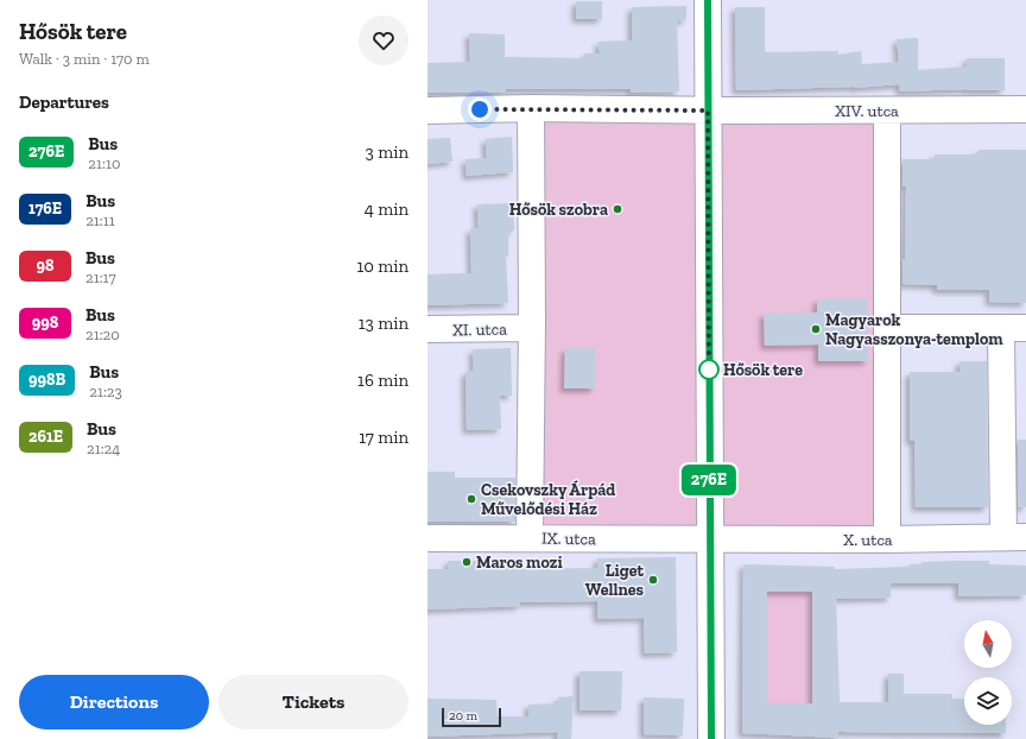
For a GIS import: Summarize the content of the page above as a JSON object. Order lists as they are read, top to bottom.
{
  "streets": {
    "street": [
      "XIV. utca",
      "XI. utca",
      "IX. utca",
      "X. utca"
    ]
  },
  "crossings": [
    ["IX. utca", "X. utca"]
  ],
  "places": [
    "Hősök szobra",
    "Magyarok Nagyasszonya-templom",
    "Hősök tere",
    "Csekovszky Árpád Művelődési Ház",
    "Maros mozi",
    "Liget Wellnes"
  ],
  "lines": ["bus line 276E"],
  "scale_bar": "20 m",
  "north": "top",
  "page": {
    "heading": [
      ["Hősök tere", "Walk · 3 min · 170 m"],
      "Departures"
    ],
    "on_map": "276E",
    "list": [
      {
        "mark": "276E",
        "name": "Bus",
        "note": "21:10",
        "value": "3 min"
      },
      {
        "mark": "176E",
        "name": "Bus",
        "note": "21:11",
        "value": "4 min"
      },
      {
        "mark": "98",
        "name": "Bus",
        "note": "21:17",
        "value": "10 min"
      },
      {
        "mark": "998",
        "name": "Bus",
        "note": "21:20",
        "value": "13 min"
      },
      {
        "mark": "998B",
        "name": "Bus",
        "note": "21:23",
        "value": "16 min"
      },
      {
        "mark": "261E",
        "name": "Bus",
        "note": "21:24",
        "value": "17 min"
      }
    ],
    "buttons": ["Directions", "Tickets"],
    "scale": "20 m"
  }
}
